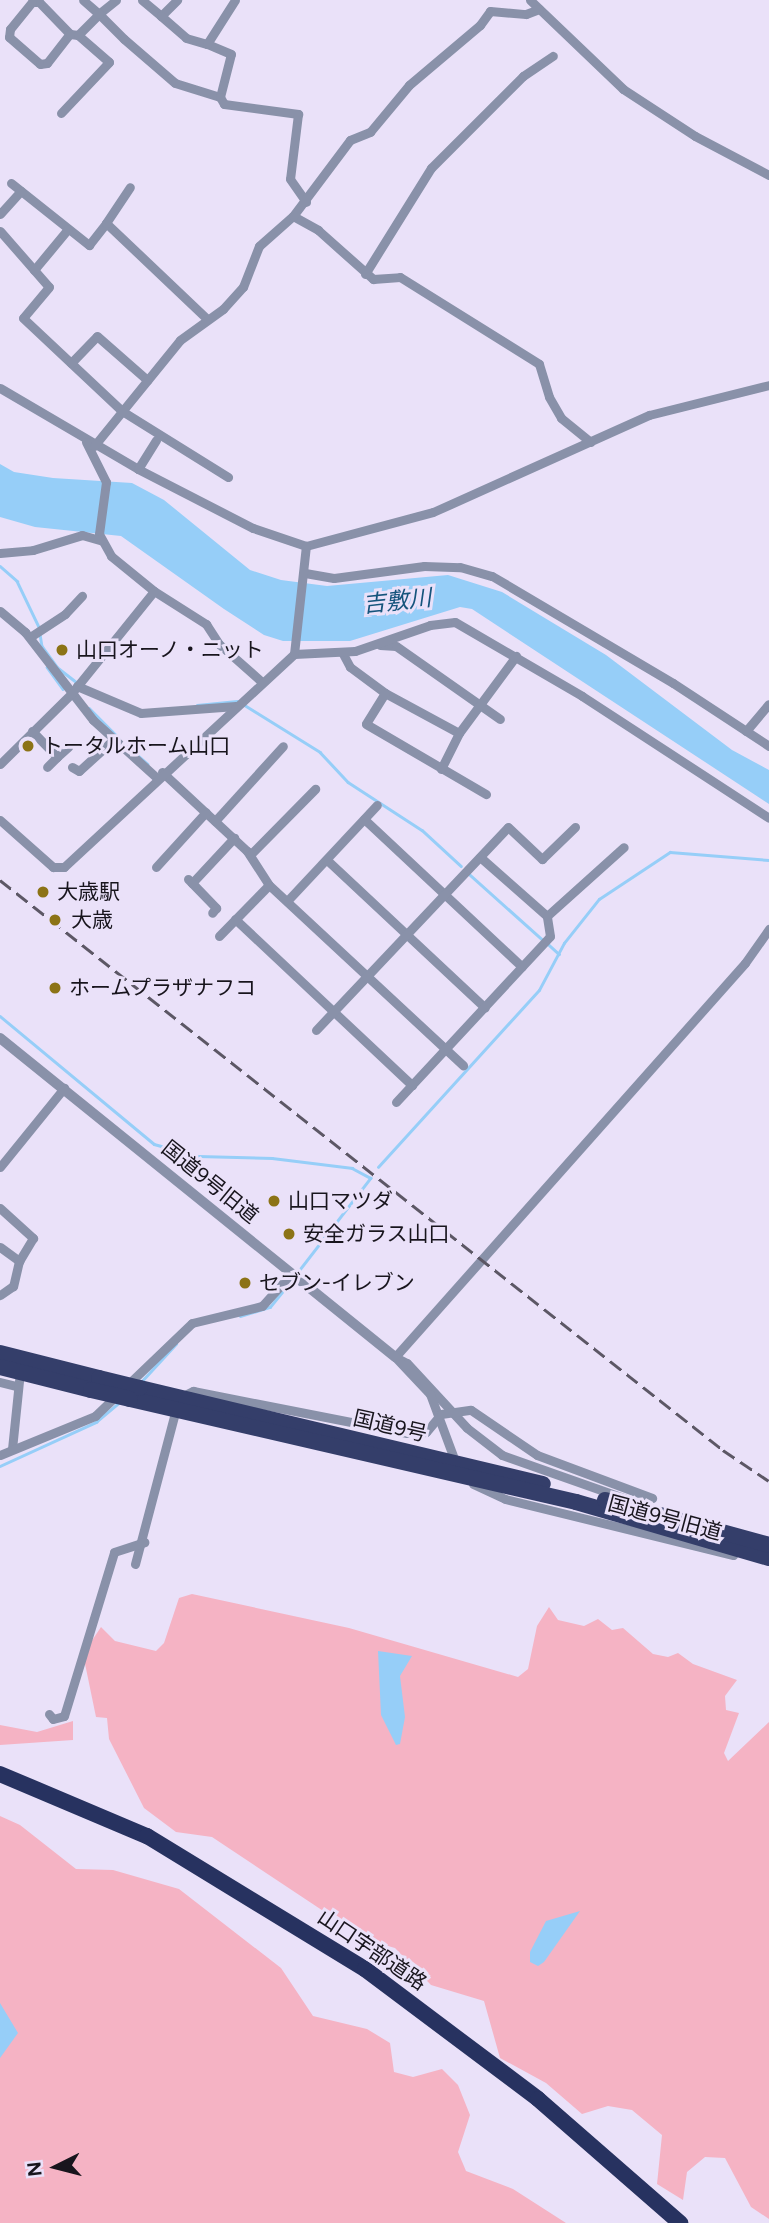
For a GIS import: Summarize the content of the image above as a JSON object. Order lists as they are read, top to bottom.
{
  "streets": {
    "highway": ["国道9号", "山口宇部道路"],
    "street": ["国道9号旧道"]
  },
  "crossings": [
    ["国道9号旧道", "国道9号"]
  ],
  "water": ["吉敷川"],
  "places": [
    "山口オーノ・ニット",
    "トータルホーム山口",
    "大歳駅",
    "大歳",
    "ホームプラザナフコ",
    "山口マツダ",
    "安全ガラス山口",
    "セブン-イレブン"
  ],
  "north": "left"
}
